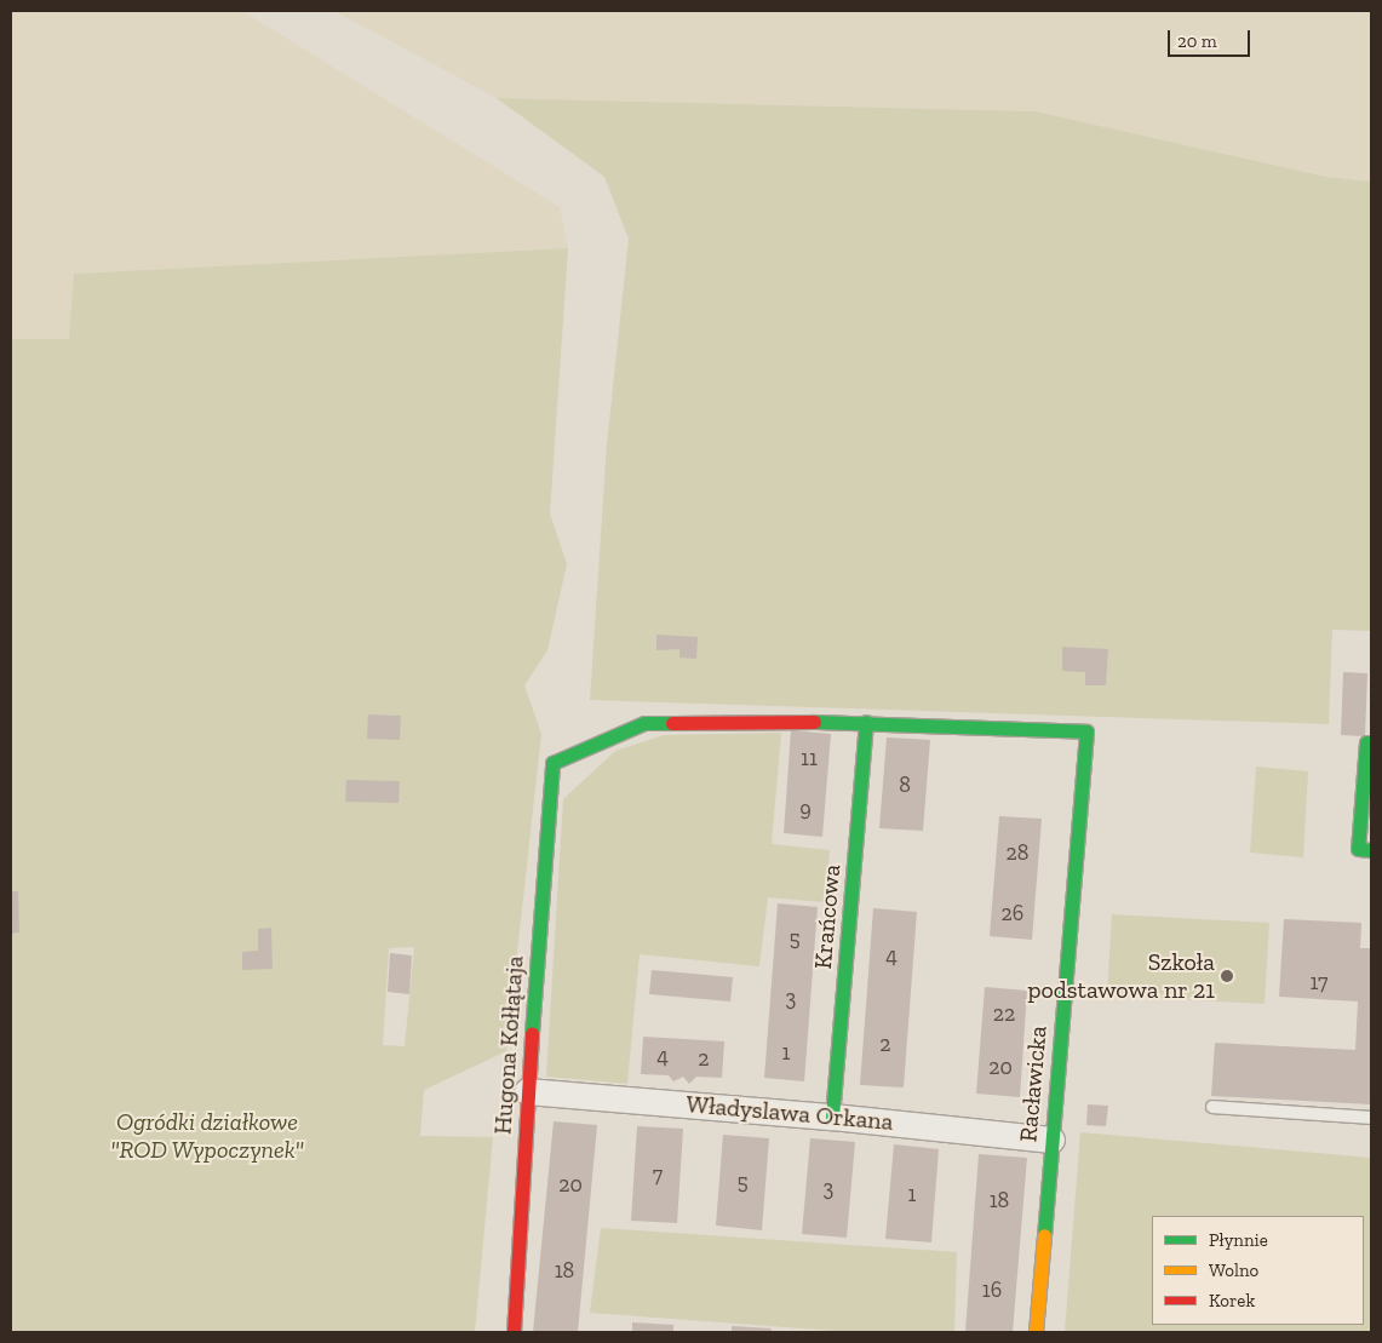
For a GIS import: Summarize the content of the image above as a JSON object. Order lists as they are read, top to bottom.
{
  "streets": {
    "street": [
      "Krańcowa",
      "Hugona Kołłątaja",
      "Racławicka",
      "Władyslawa Orkana"
    ]
  },
  "crossings": [
    ["Krańcowa", "Hugona Kołłątaja"],
    ["Krańcowa", "Racławicka"],
    ["Krańcowa", "Władyslawa Orkana"],
    ["Hugona Kołłątaja", "Racławicka"],
    ["Hugona Kołłątaja", "Władyslawa Orkana"],
    ["Racławicka", "Władyslawa Orkana"]
  ],
  "parks": ["Ogródki działkowe \"ROD Wypoczynek\""],
  "places": ["Szkoła podstawowa nr 21"],
  "house_numbers": [
    "11",
    "8",
    "9",
    "28",
    "26",
    "5",
    "4",
    "17",
    "3",
    "22",
    "2",
    "1",
    "4",
    "2",
    "20",
    "7",
    "5",
    "20",
    "3",
    "1",
    "18",
    "18",
    "16"
  ],
  "legend": ["Płynnie", "Wolno", "Korek"],
  "scale_bar": "20 m"
}
